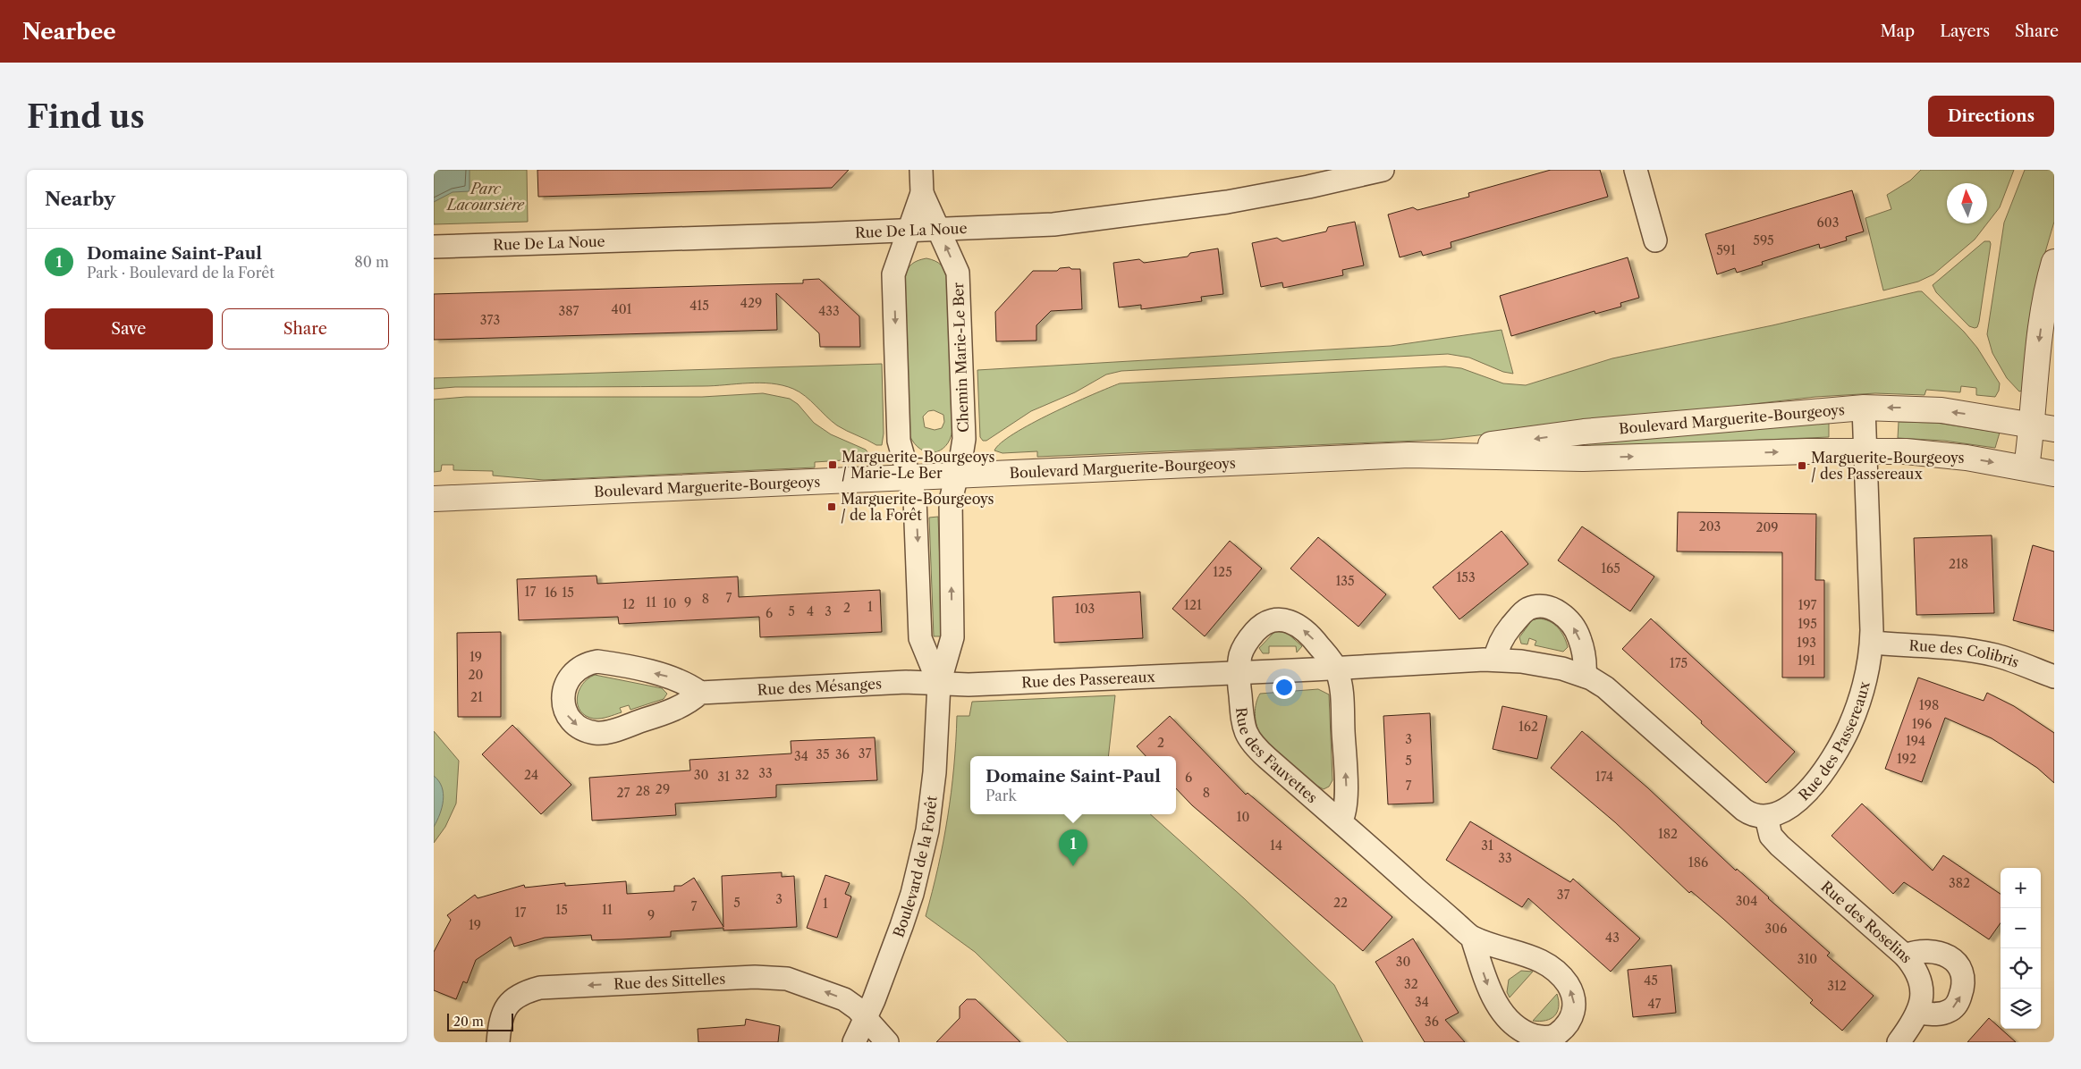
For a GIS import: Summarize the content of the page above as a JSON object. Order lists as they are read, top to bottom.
{
  "streets": {
    "street": [
      "Rue De La Noue",
      "Chemin Marie-Le Ber",
      "Boulevard Marguerite-Bourgeoys",
      "Rue des Colibris",
      "Rue des Passereaux",
      "Rue des Mésanges",
      "Rue des Fauvettes",
      "Boulevard de la Forêt",
      "Rue des Roselins",
      "Rue des Sittelles"
    ]
  },
  "crossings": [
    ["Rue De La Noue", "Chemin Marie-Le Ber"],
    ["Chemin Marie-Le Ber", "Boulevard Marguerite-Bourgeoys"],
    ["Chemin Marie-Le Ber", "Boulevard de la Forêt"],
    ["Boulevard Marguerite-Bourgeoys", "Rue des Passereaux"],
    ["Boulevard Marguerite-Bourgeoys", "Boulevard de la Forêt"],
    ["Rue des Colibris", "Rue des Passereaux"],
    ["Rue des Passereaux", "Rue des Mésanges"],
    ["Rue des Passereaux", "Rue des Fauvettes"],
    ["Rue des Passereaux", "Boulevard de la Forêt"],
    ["Rue des Passereaux", "Rue des Roselins"],
    ["Rue des Mésanges", "Boulevard de la Forêt"],
    ["Boulevard de la Forêt", "Rue des Sittelles"]
  ],
  "one_way": ["Rue des Sittelles"],
  "parks": ["Parc Lacoursière"],
  "places": {
    "transit": ["Marguerite-Bourgeoys / Marie-Le Ber", "Marguerite-Bourgeoys / des Passereaux", "Marguerite-Bourgeoys / de la Forêt"]
  },
  "house_numbers": [
    "603",
    "595",
    "591",
    "429",
    "415",
    "401",
    "387",
    "433",
    "373",
    "203",
    "209",
    "218",
    "165",
    "125",
    "153",
    "135",
    "17",
    "16",
    "15",
    "7",
    "8",
    "11",
    "9",
    "10",
    "12",
    "121",
    "197",
    "1",
    "2",
    "103",
    "5",
    "4",
    "3",
    "6",
    "195",
    "193",
    "19",
    "191",
    "175",
    "20",
    "21",
    "198",
    "196",
    "162",
    "3",
    "194",
    "2",
    "37",
    "35",
    "36",
    "34",
    "192",
    "5",
    "33",
    "24",
    "30",
    "32",
    "31",
    "174",
    "6",
    "7",
    "29",
    "28",
    "27",
    "8",
    "10",
    "182",
    "14",
    "31",
    "33",
    "186",
    "382",
    "37",
    "3",
    "304",
    "5",
    "22",
    "1",
    "7",
    "15",
    "11",
    "17",
    "9",
    "19",
    "306",
    "43",
    "310",
    "30",
    "45",
    "32",
    "312",
    "34",
    "47",
    "36"
  ],
  "scale_bar": "20 m",
  "north": "top",
  "page": {
    "header": "Nearbee",
    "nav": ["Map", "Layers", "Share"],
    "buttons": [
      "Directions",
      ["Save", "Share"]
    ],
    "title": "Find us",
    "heading": "Nearby",
    "list": [
      {
        "mark": "1",
        "name": "Domaine Saint-Paul",
        "note": "Park · Boulevard de la Forêt",
        "value": "80 m"
      }
    ],
    "popup": ["Domaine Saint-Paul", "Park"],
    "pins": "1",
    "map_buttons": ["+", "−"],
    "scale": "20 m"
  }
}
